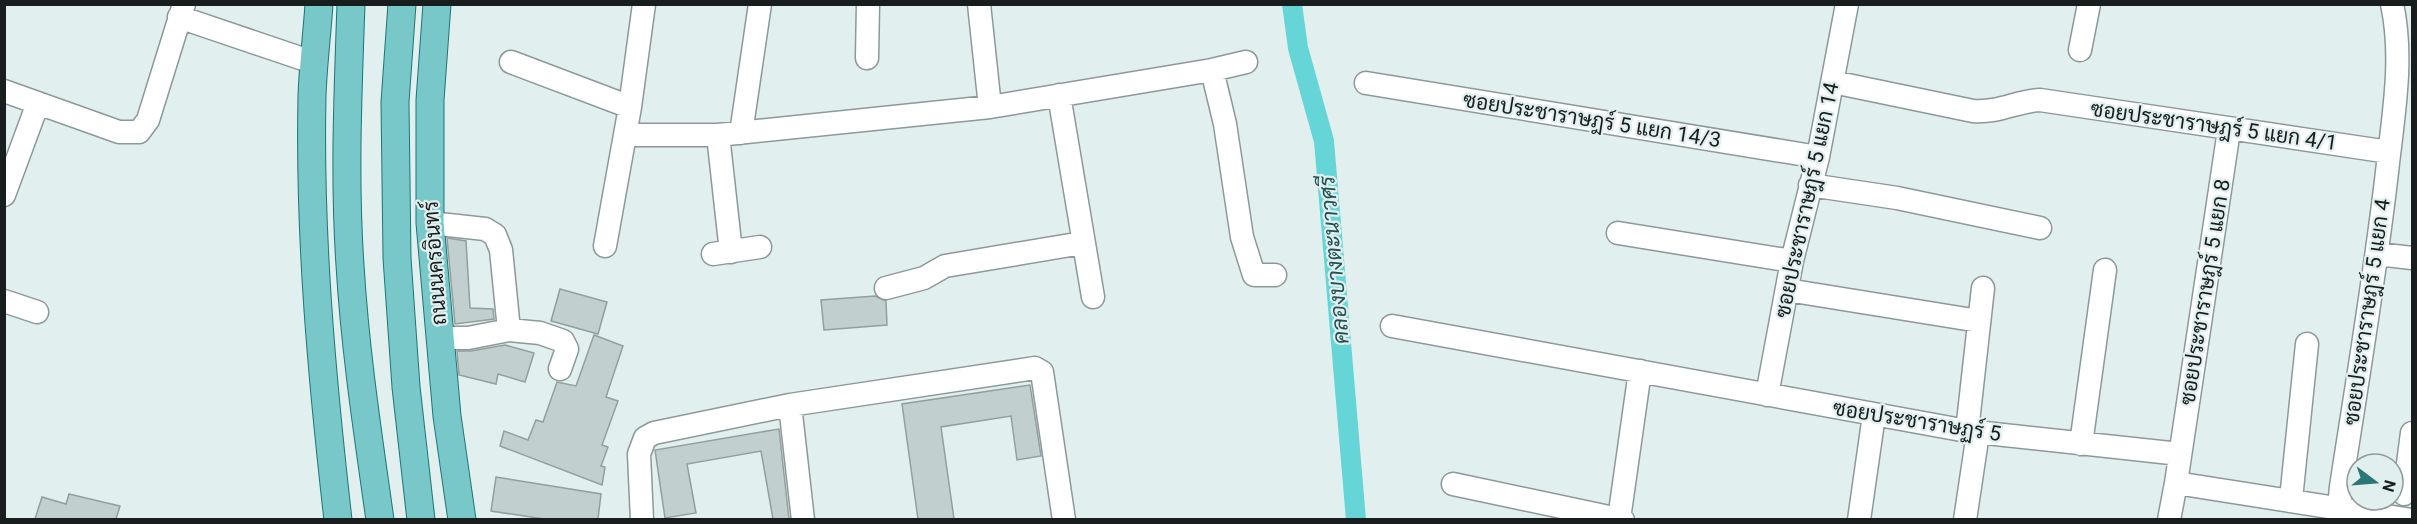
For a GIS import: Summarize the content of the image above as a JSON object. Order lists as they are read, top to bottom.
{
  "streets": {
    "main road": ["ถนนนครอินทร์"],
    "street": [
      "ซอยประชาราษฎร์ 5 แยก 14/3",
      "ซอยประชาราษฎร์ 5 แยก 4/1",
      "ซอยประชาราษฎร์ 5 แยก 14",
      "ซอยประชาราษฎร์ 5 แยก 8",
      "ซอยประชาราษฎร์ 5 แยก 4",
      "ซอยประชาราษฏร์ 5"
    ]
  },
  "crossings": [
    ["ซอยประชาราษฎร์ 5 แยก 14/3", "ซอยประชาราษฎร์ 5 แยก 14"],
    ["ซอยประชาราษฎร์ 5 แยก 4/1", "ซอยประชาราษฎร์ 5 แยก 14"],
    ["ซอยประชาราษฎร์ 5 แยก 4/1", "ซอยประชาราษฎร์ 5 แยก 8"],
    ["ซอยประชาราษฎร์ 5 แยก 4/1", "ซอยประชาราษฎร์ 5 แยก 4"],
    ["ซอยประชาราษฎร์ 5 แยก 14", "ซอยประชาราษฏร์ 5"],
    ["ซอยประชาราษฎร์ 5 แยก 8", "ซอยประชาราษฏร์ 5"]
  ],
  "water": ["คลองบางตะนาวศรี"],
  "north": "right"
}
